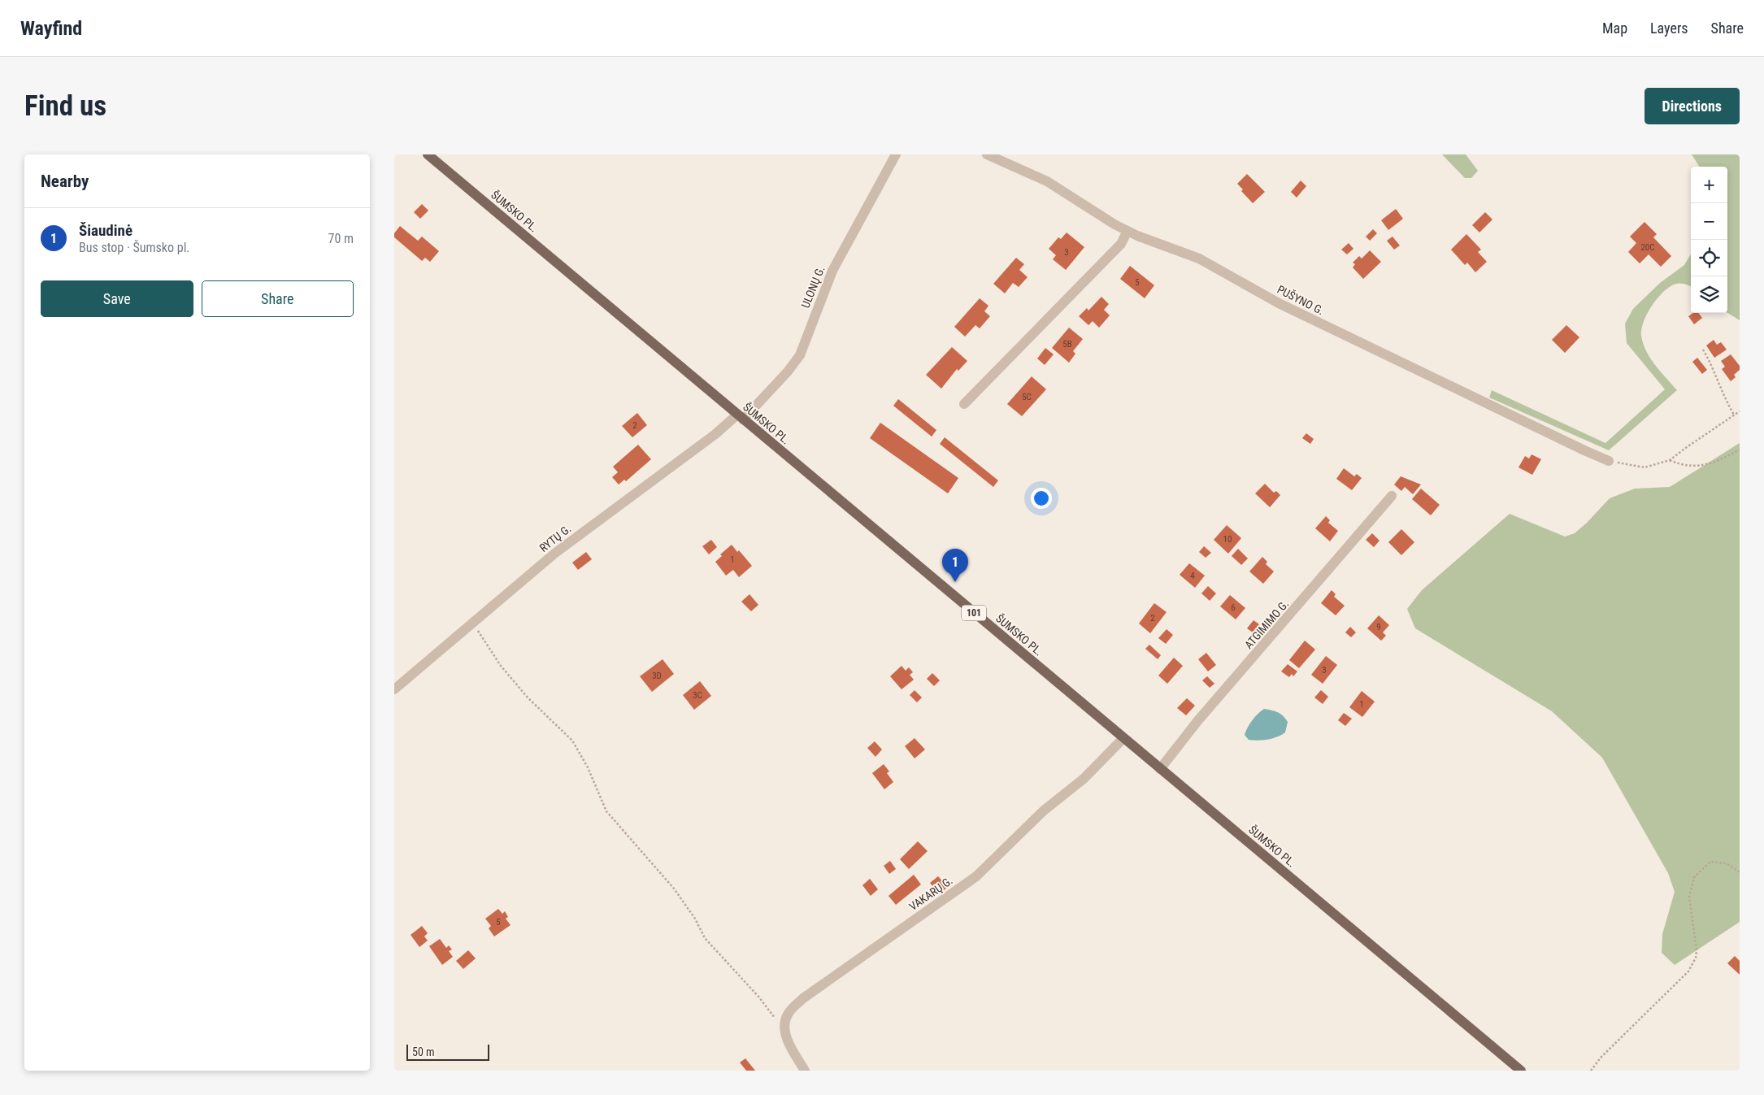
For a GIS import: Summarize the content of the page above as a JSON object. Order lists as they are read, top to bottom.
{
  "streets": {
    "main road": ["ŠUMSKO PL.", "101"],
    "street": [
      "ULONŲ G.",
      "PUŠYNO G.",
      "RYTŲ G.",
      "ATGIMIMO G.",
      "VAKARŲ G."
    ]
  },
  "crossings": [
    ["ŠUMSKO PL.", "ULONŲ G."],
    ["ŠUMSKO PL.", "RYTŲ G."],
    ["ŠUMSKO PL.", "ATGIMIMO G."],
    ["ŠUMSKO PL.", "VAKARŲ G."],
    ["ULONŲ G.", "RYTŲ G."]
  ],
  "house_numbers": [
    "20C",
    "3",
    "5",
    "5B",
    "5C",
    "2",
    "10",
    "1",
    "4",
    "6",
    "2",
    "9",
    "3",
    "3D",
    "3C",
    "1",
    "5"
  ],
  "scale_bar": "50 m",
  "page": {
    "header": "Wayfind",
    "nav": ["Map", "Layers", "Share"],
    "buttons": [
      "Directions",
      ["Save", "Share"]
    ],
    "title": "Find us",
    "heading": "Nearby",
    "map_buttons": ["+", "−"],
    "list": [
      {
        "mark": "1",
        "name": "Šiaudinė",
        "note": "Bus stop · Šumsko pl.",
        "value": "70 m"
      }
    ],
    "pins": "1",
    "scale": "50 m"
  }
}
